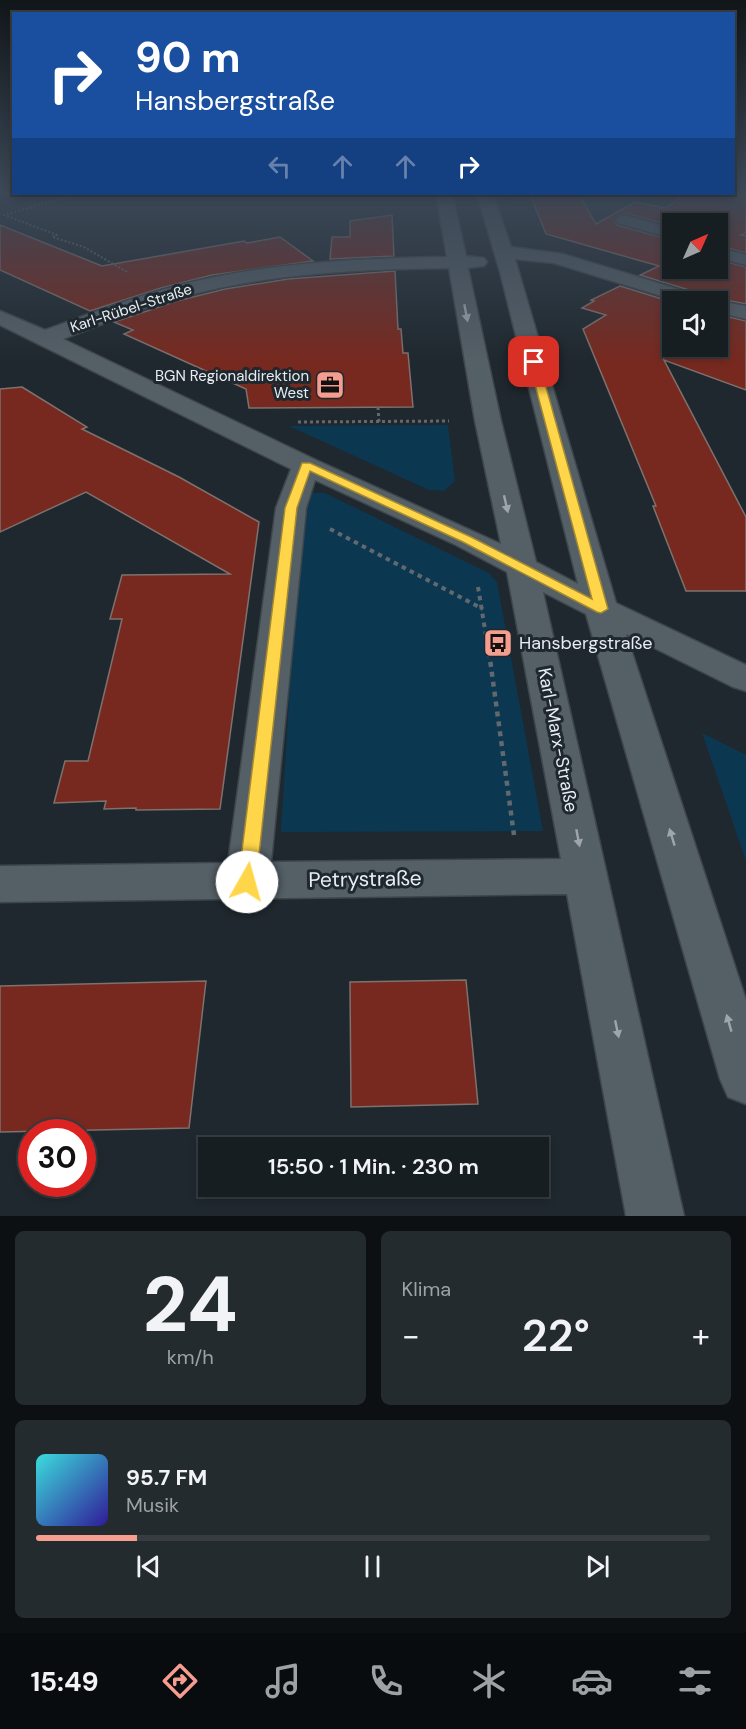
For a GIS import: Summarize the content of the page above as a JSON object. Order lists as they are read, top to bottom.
{
  "streets": {
    "street": ["Karl-Rübel-Straße", "Karl-Marx-Straße", "Petrystraße"]
  },
  "crossings": [
    ["Karl-Rübel-Straße", "Karl-Marx-Straße"],
    ["Karl-Marx-Straße", "Petrystraße"]
  ],
  "places": {
    "office": ["BGN Regionaldirektion West"],
    "bus stop": ["Hansbergstraße"]
  },
  "north": "top right",
  "page": {
    "turn": ["90 m", "Hansbergstraße"],
    "limit": "30",
    "trip": "15:50 · 1 Min. · 230 m",
    "tile": [
      ["24", "km/h"],
      "Klima"
    ],
    "heat": ["−", "22°", "+"],
    "song": ["95.7 FM", "Musik"],
    "tabs": "15:49"
  }
}
